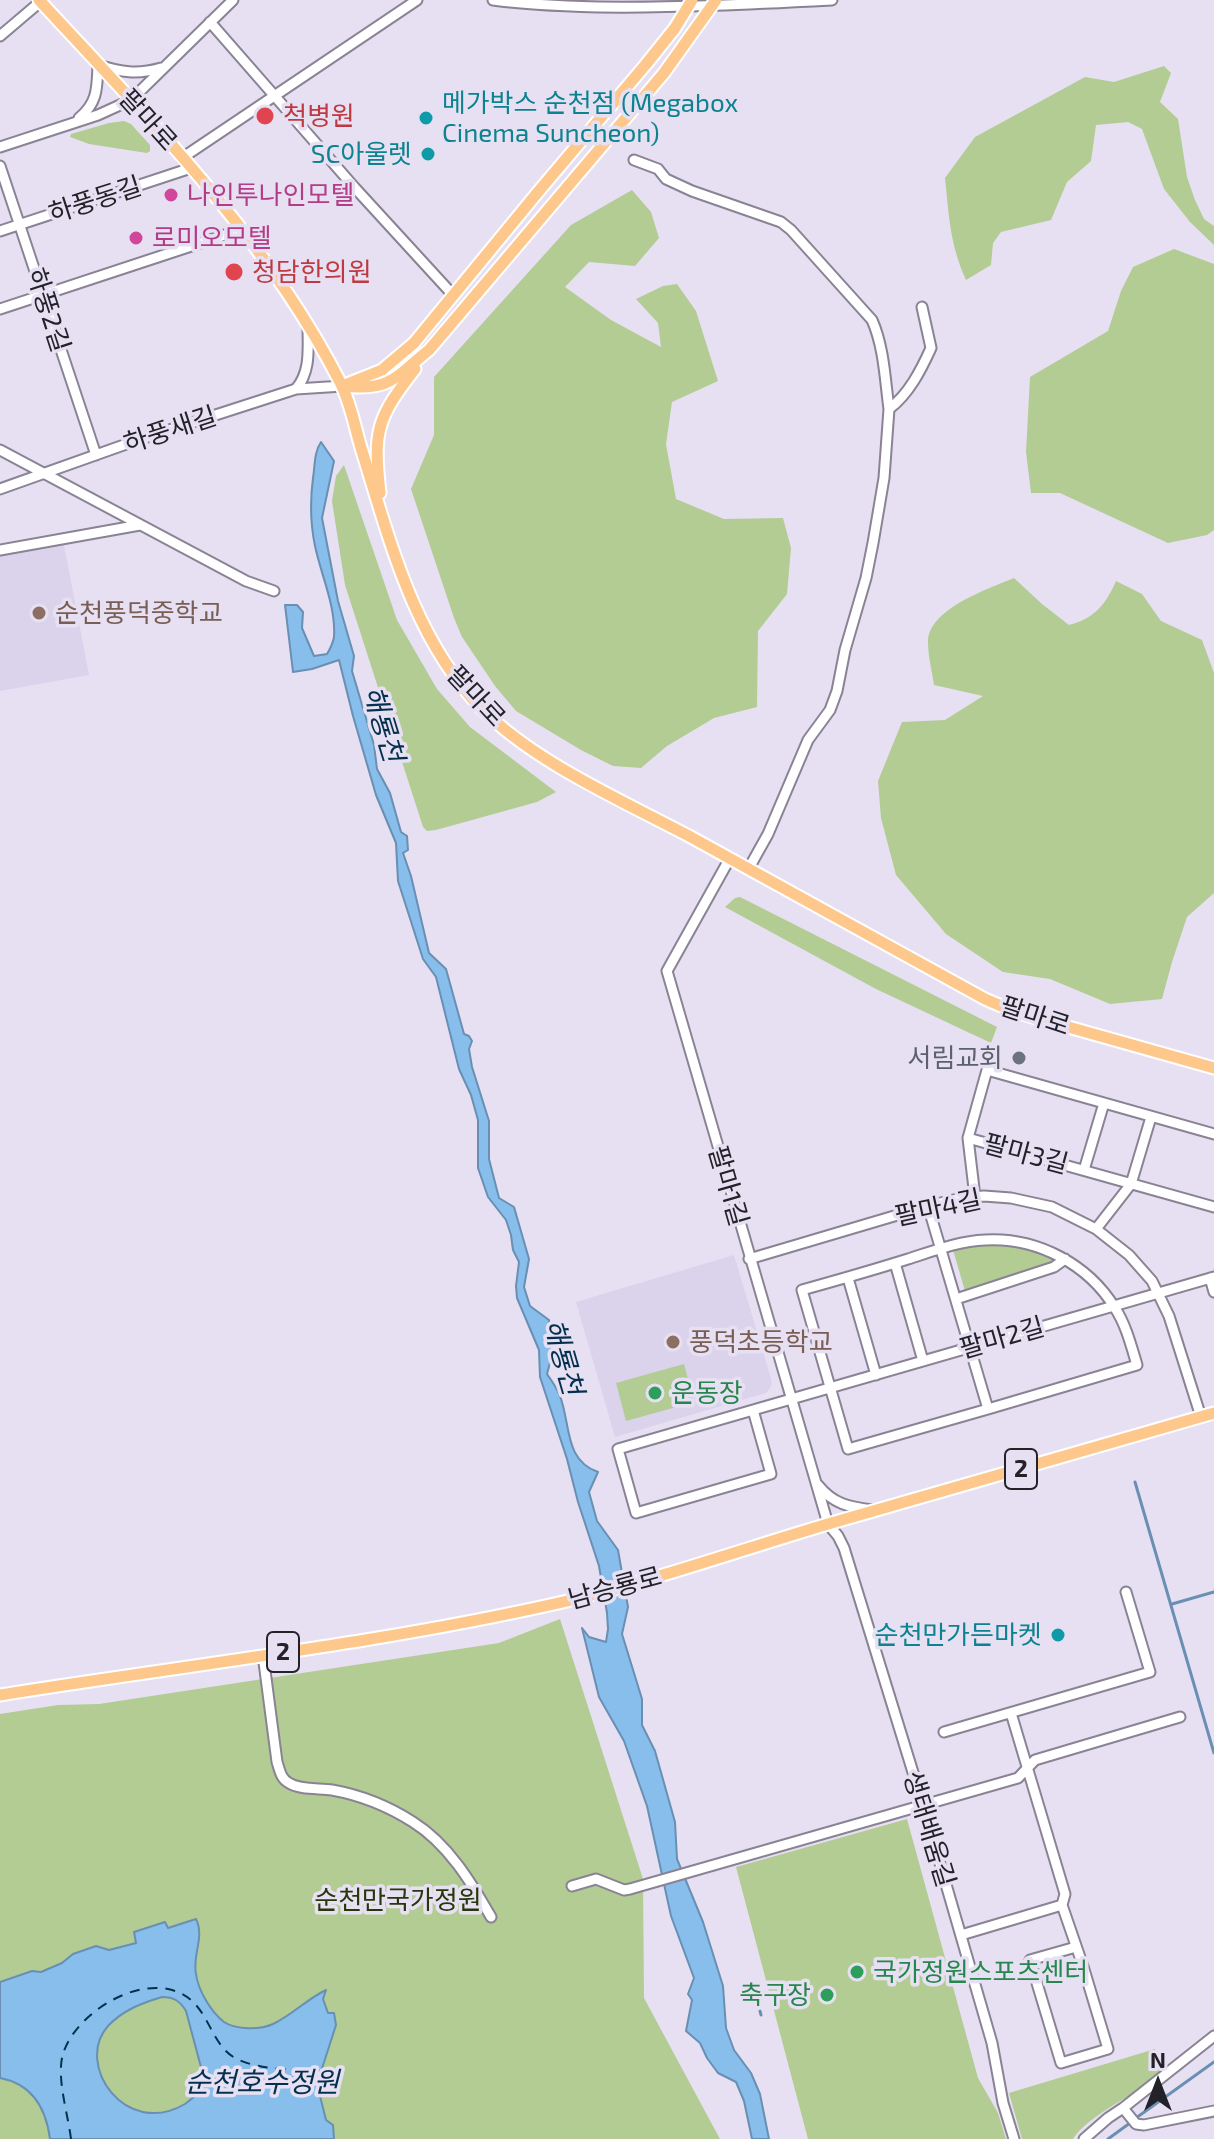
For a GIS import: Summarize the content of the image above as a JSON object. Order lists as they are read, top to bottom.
{
  "streets": {
    "main road": ["팔마로", "2", "남승룡로"],
    "street": [
      "하풍동길",
      "하풍2길",
      "하풍새길",
      "팔마3길",
      "팔마1길",
      "팔마4길",
      "팔마2길",
      "생태배움길"
    ]
  },
  "crossings": [
    ["팔마로", "하풍동길"],
    ["팔마로", "하풍새길"],
    ["팔마로", "팔마1길"],
    ["하풍동길", "하풍2길"],
    ["하풍2길", "하풍새길"],
    ["팔마1길", "팔마4길"],
    ["팔마1길", "팔마2길"],
    ["팔마1길", "남승룡로"],
    ["팔마1길", "생태배움길"],
    ["팔마4길", "팔마2길"],
    ["팔마4길", "남승룡로"],
    ["남승룡로", "생태배움길"]
  ],
  "water": ["해룡천", "순천호수정원"],
  "parks": ["순천만국가정원"],
  "places": [
    "척병원",
    "메가박스 순천점 (Megabox Cinema Suncheon)",
    "SC아울렛",
    "나인투나인모텔",
    "로미오모텔",
    "청담한의원",
    "순천풍덕중학교",
    "서림교회",
    "풍덕초등학교",
    "운동장",
    "순천만가든마켓",
    "국가정원스포츠센터",
    "축구장"
  ],
  "north": "top"
}
